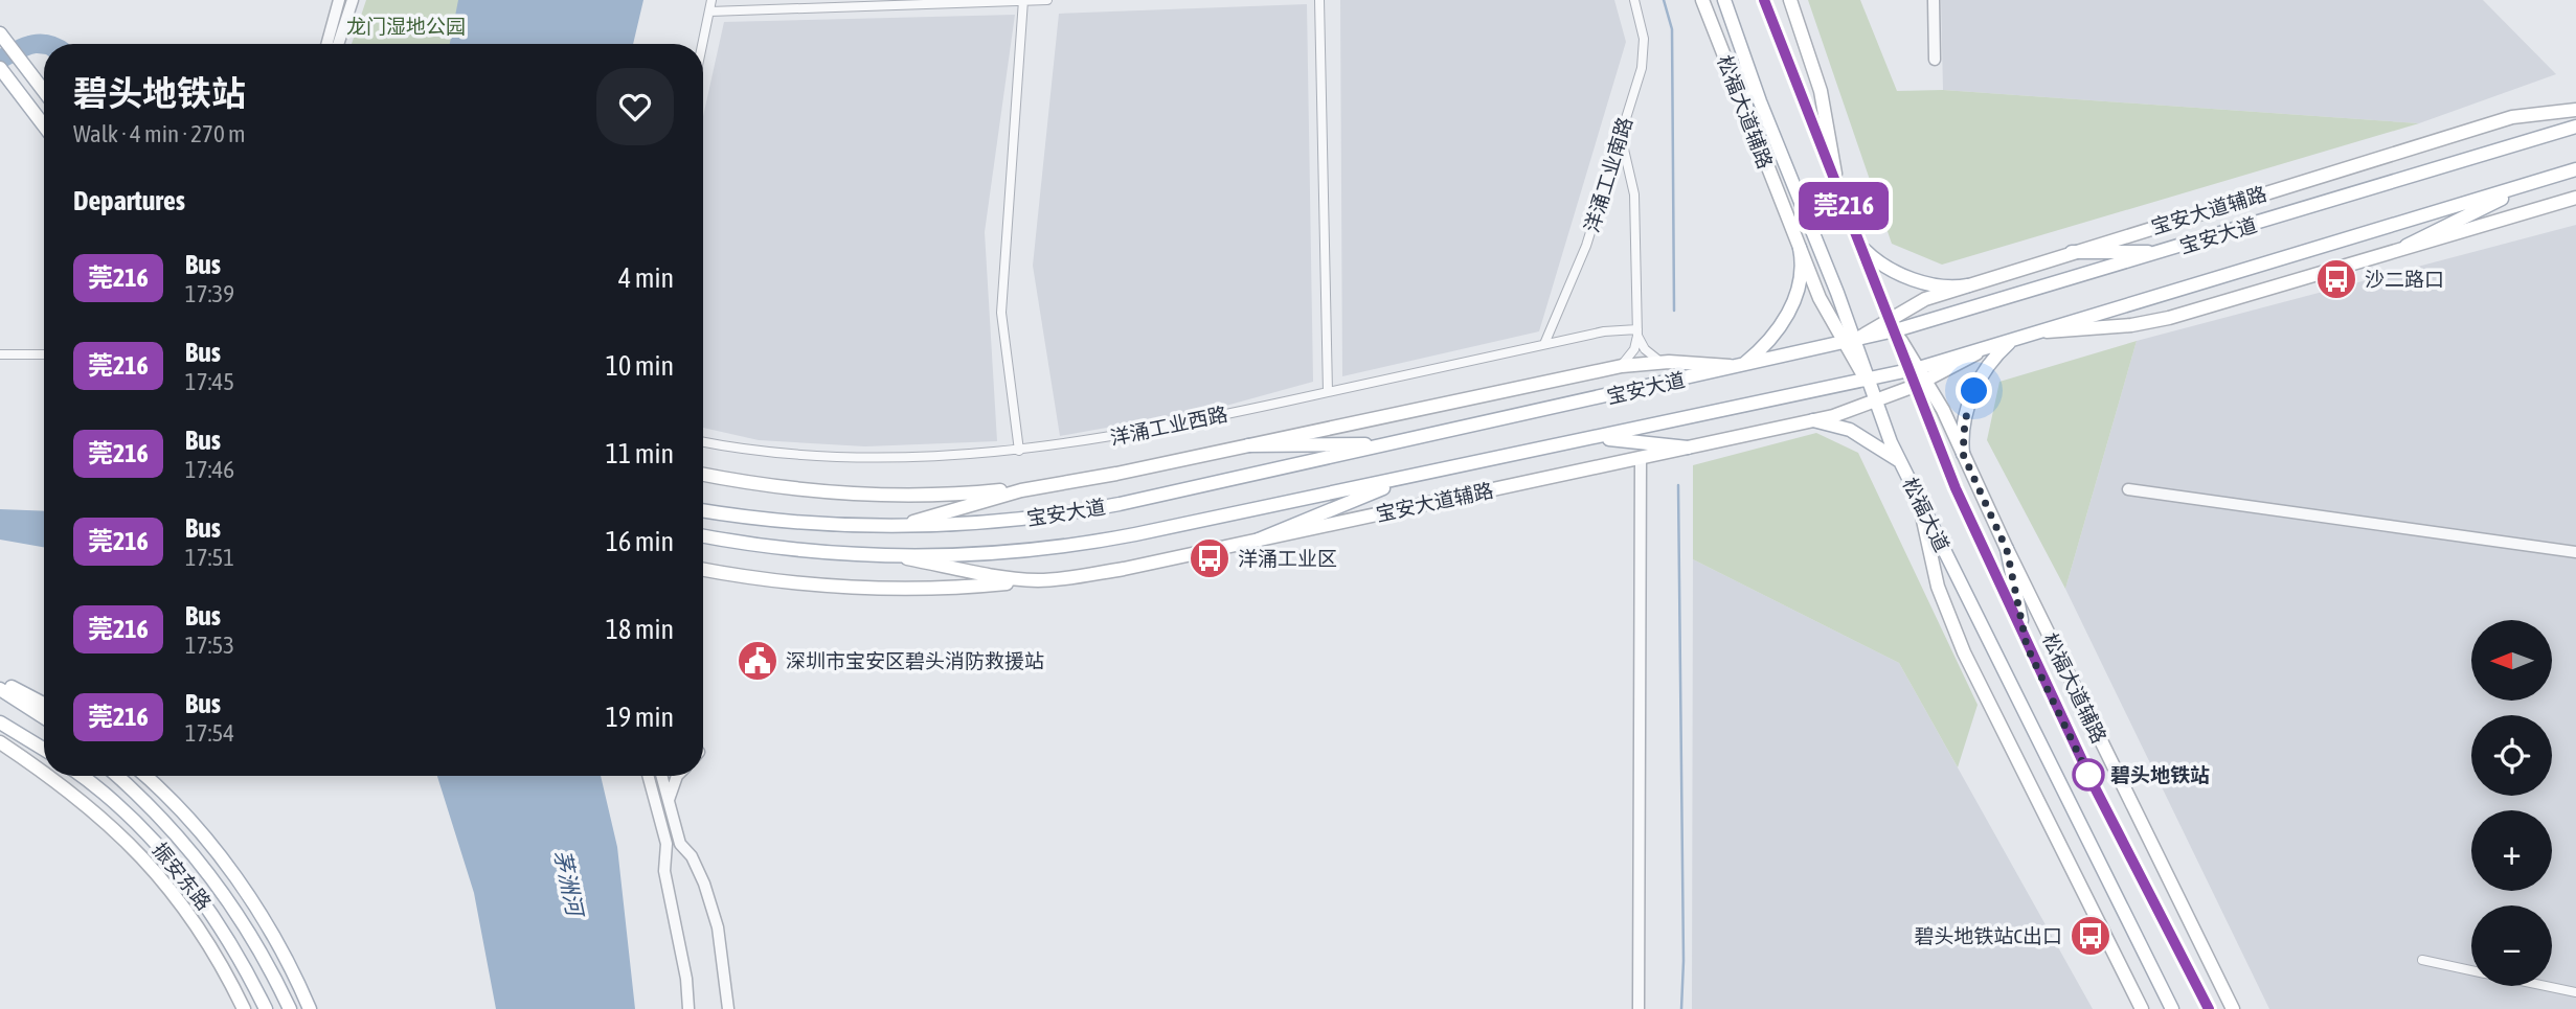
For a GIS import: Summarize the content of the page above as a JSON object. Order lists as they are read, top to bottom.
{
  "streets": {
    "main road": [
      "松福大道辅路",
      "宝安大道辅路",
      "宝安大道",
      "松福大道",
      "振安东路"
    ],
    "street": ["洋涌工业南路", "洋涌工业西路"]
  },
  "crossings": [
    ["松福大道辅路", "宝安大道辅路"],
    ["松福大道辅路", "宝安大道"],
    ["松福大道辅路", "松福大道"],
    ["洋涌工业南路", "洋涌工业西路"],
    ["宝安大道辅路", "宝安大道"],
    ["宝安大道辅路", "松福大道"],
    ["宝安大道", "松福大道"]
  ],
  "water": ["茅洲河"],
  "parks": ["龙门湿地公园"],
  "places": {
    "bus stop": ["沙二路口", "洋涌工业区", "碧头地铁站C出口"],
    "public building": ["深圳市宝安区碧头消防救援站"],
    "other": ["碧头地铁站"]
  },
  "lines": ["bus line 莞216"],
  "north": "left",
  "page": {
    "on_map": "莞216",
    "heading": [
      ["碧头地铁站", "Walk · 4 min · 270 m"],
      "Departures"
    ],
    "list": [
      {
        "mark": "莞216",
        "name": "Bus",
        "note": "17:39",
        "value": "4 min"
      },
      {
        "mark": "莞216",
        "name": "Bus",
        "note": "17:45",
        "value": "10 min"
      },
      {
        "mark": "莞216",
        "name": "Bus",
        "note": "17:46",
        "value": "11 min"
      },
      {
        "mark": "莞216",
        "name": "Bus",
        "note": "17:51",
        "value": "16 min"
      },
      {
        "mark": "莞216",
        "name": "Bus",
        "note": "17:53",
        "value": "18 min"
      },
      {
        "mark": "莞216",
        "name": "Bus",
        "note": "17:54",
        "value": "19 min"
      }
    ],
    "map_buttons": ["+", "−"]
  }
}
